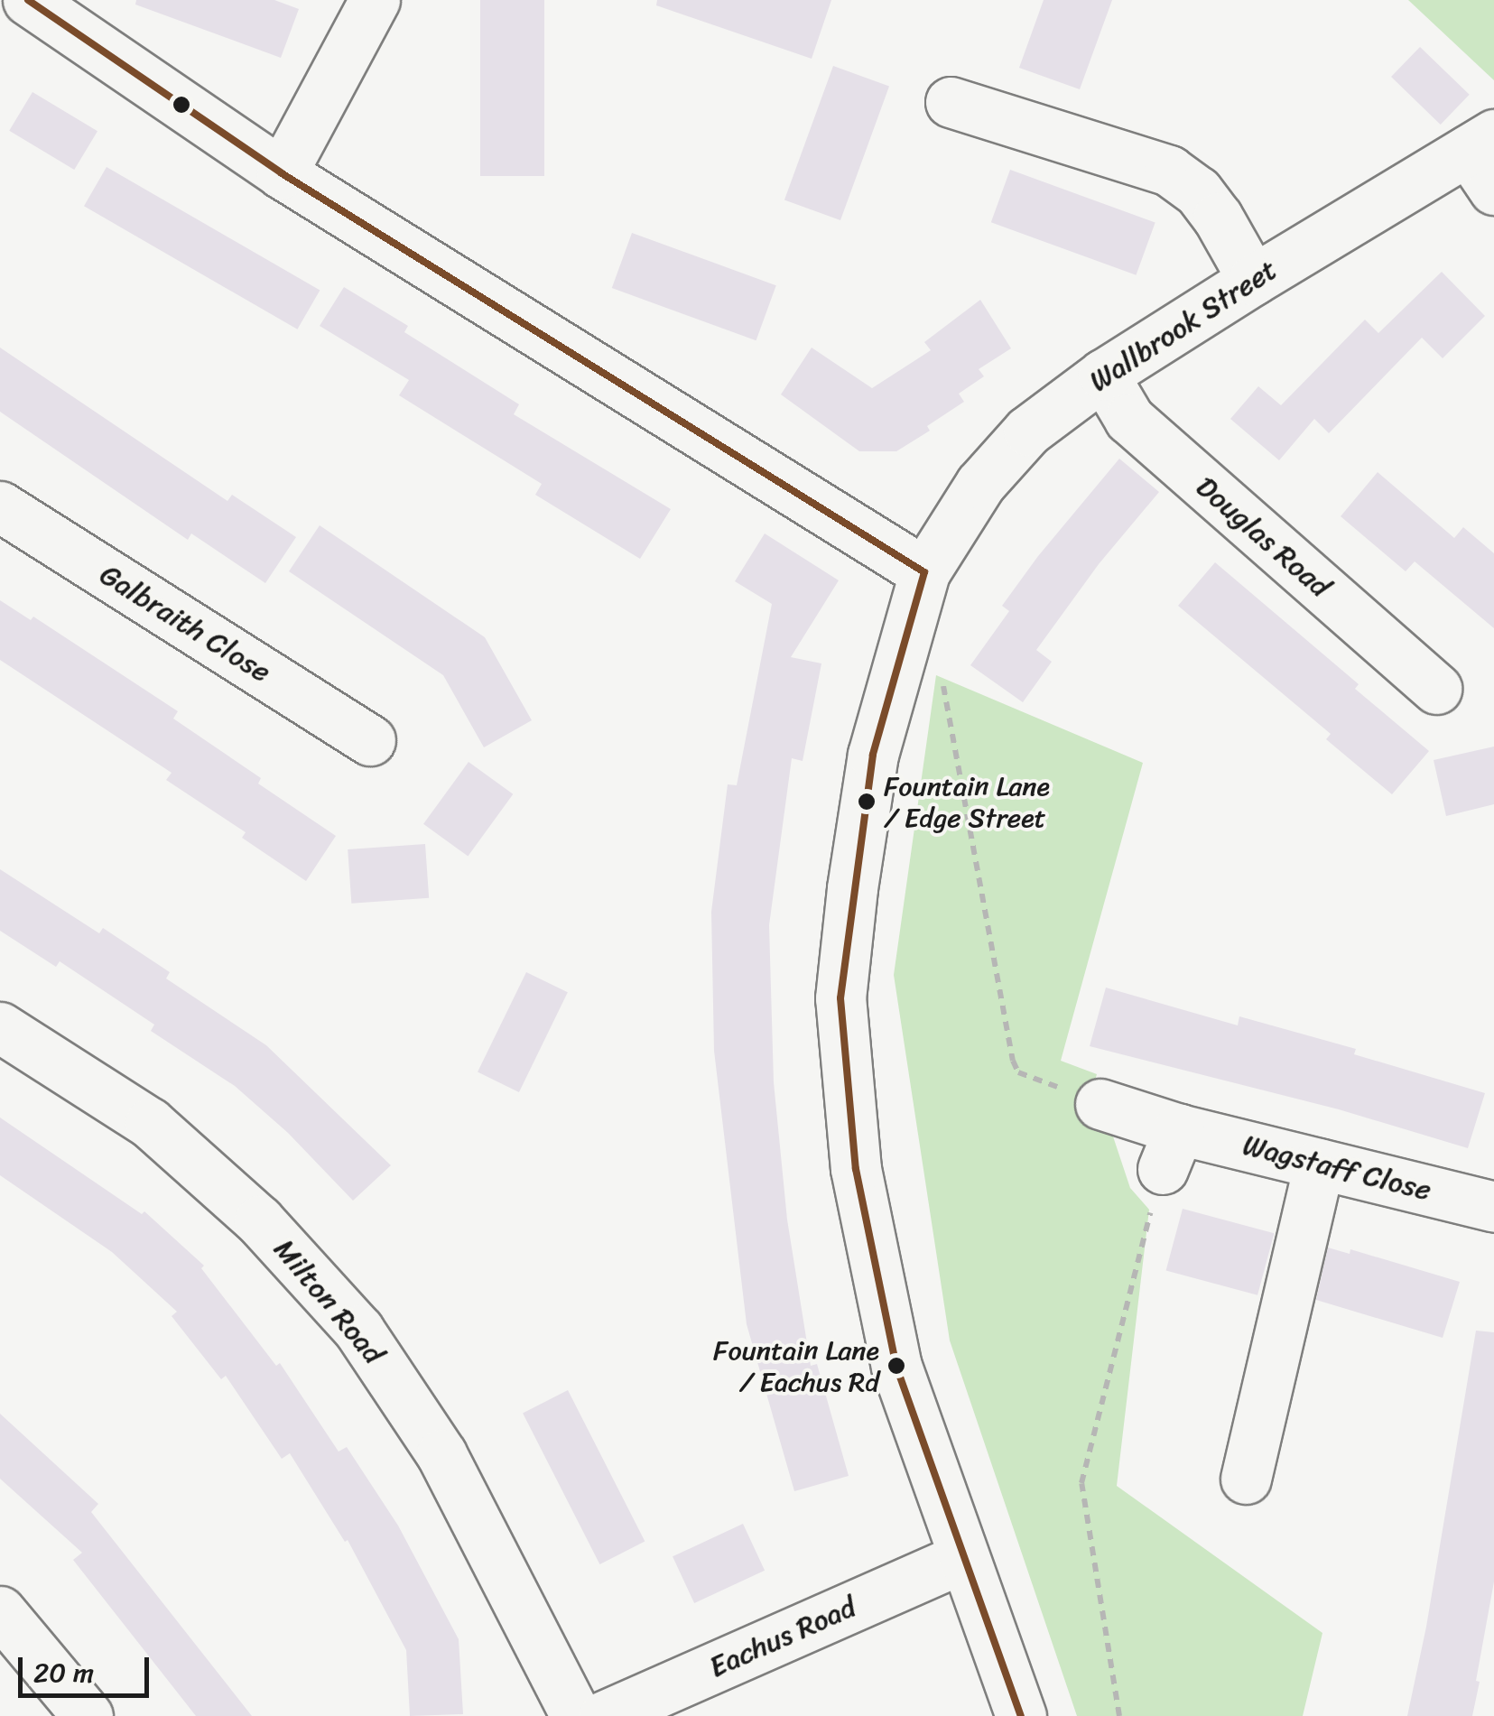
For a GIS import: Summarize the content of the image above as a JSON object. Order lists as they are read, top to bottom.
{
  "streets": {
    "street": [
      "Wallbrook Street",
      "Douglas Road",
      "Galbraith Close",
      "Wagstaff Close",
      "Milton Road",
      "Eachus Road"
    ]
  },
  "crossings": [
    ["Wallbrook Street", "Douglas Road"],
    ["Wallbrook Street", "Eachus Road"]
  ],
  "places": ["Fountain Lane / Edge Street", "Fountain Lane / Eachus Rd"],
  "scale_bar": "20 m"
}
